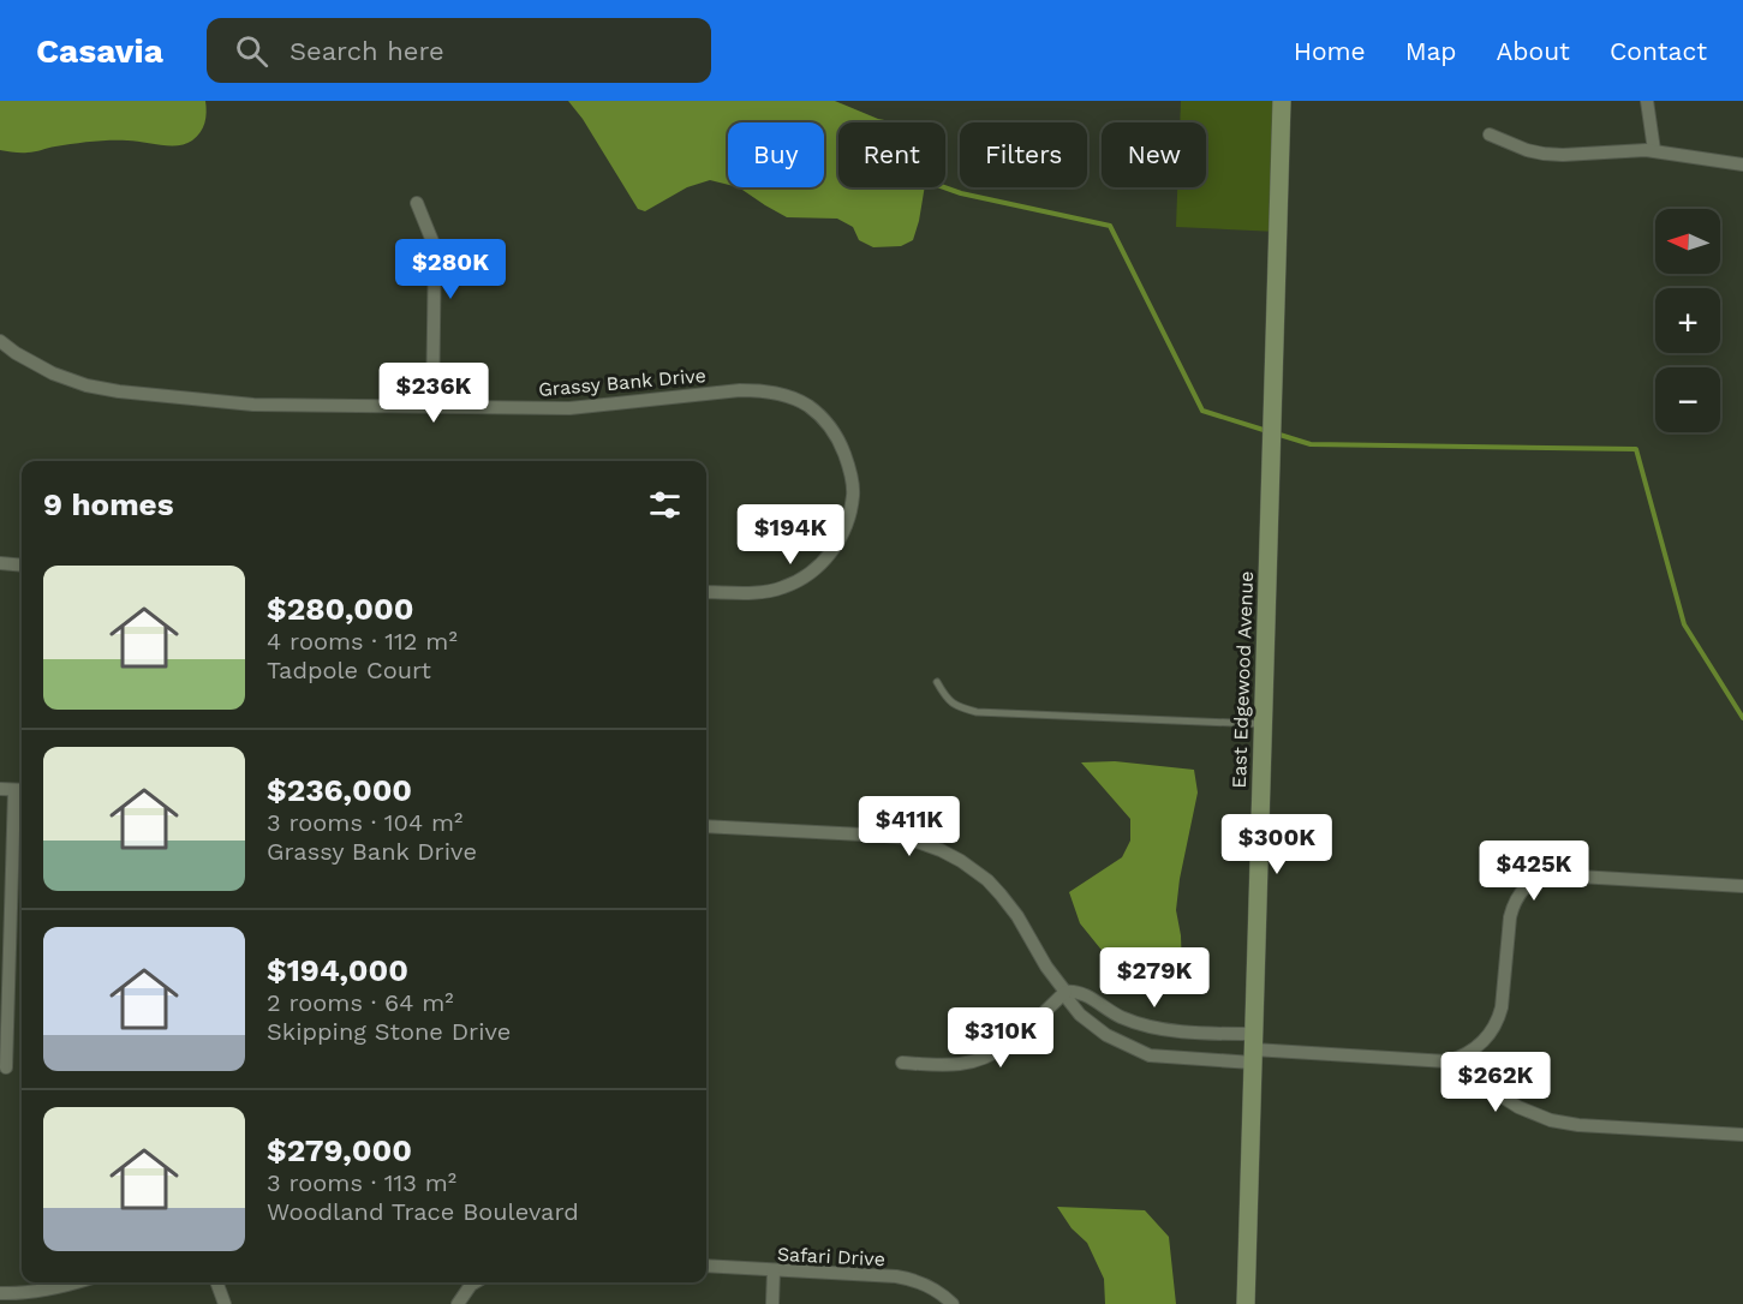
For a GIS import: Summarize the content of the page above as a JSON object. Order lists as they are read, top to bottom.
{
  "streets": {
    "main road": ["East Edgewood Avenue"],
    "street": ["Grassy Bank Drive", "Safari Drive"]
  },
  "north": "left",
  "page": {
    "header": "Casavia",
    "search": "Search here",
    "nav": [
      "Home",
      "Map",
      "About",
      "Contact"
    ],
    "chip": [
      "Buy",
      "Rent",
      "Filters",
      "New"
    ],
    "map_buttons": ["+", "−"],
    "price": [
      "$280K",
      "$236K",
      "$194K",
      "$411K",
      "$300K",
      "$425K",
      "$279K",
      "$310K",
      "$262K"
    ],
    "heading": "9 homes",
    "list": [
      {
        "name": "$280,000",
        "note": "4 rooms · 112 m² · Tadpole Court"
      },
      {
        "name": "$236,000",
        "note": "3 rooms · 104 m² · Grassy Bank Drive"
      },
      {
        "name": "$194,000",
        "note": "2 rooms · 64 m² · Skipping Stone Drive"
      },
      {
        "name": "$279,000",
        "note": "3 rooms · 113 m² · Woodland Trace Boulevard"
      }
    ]
  }
}
